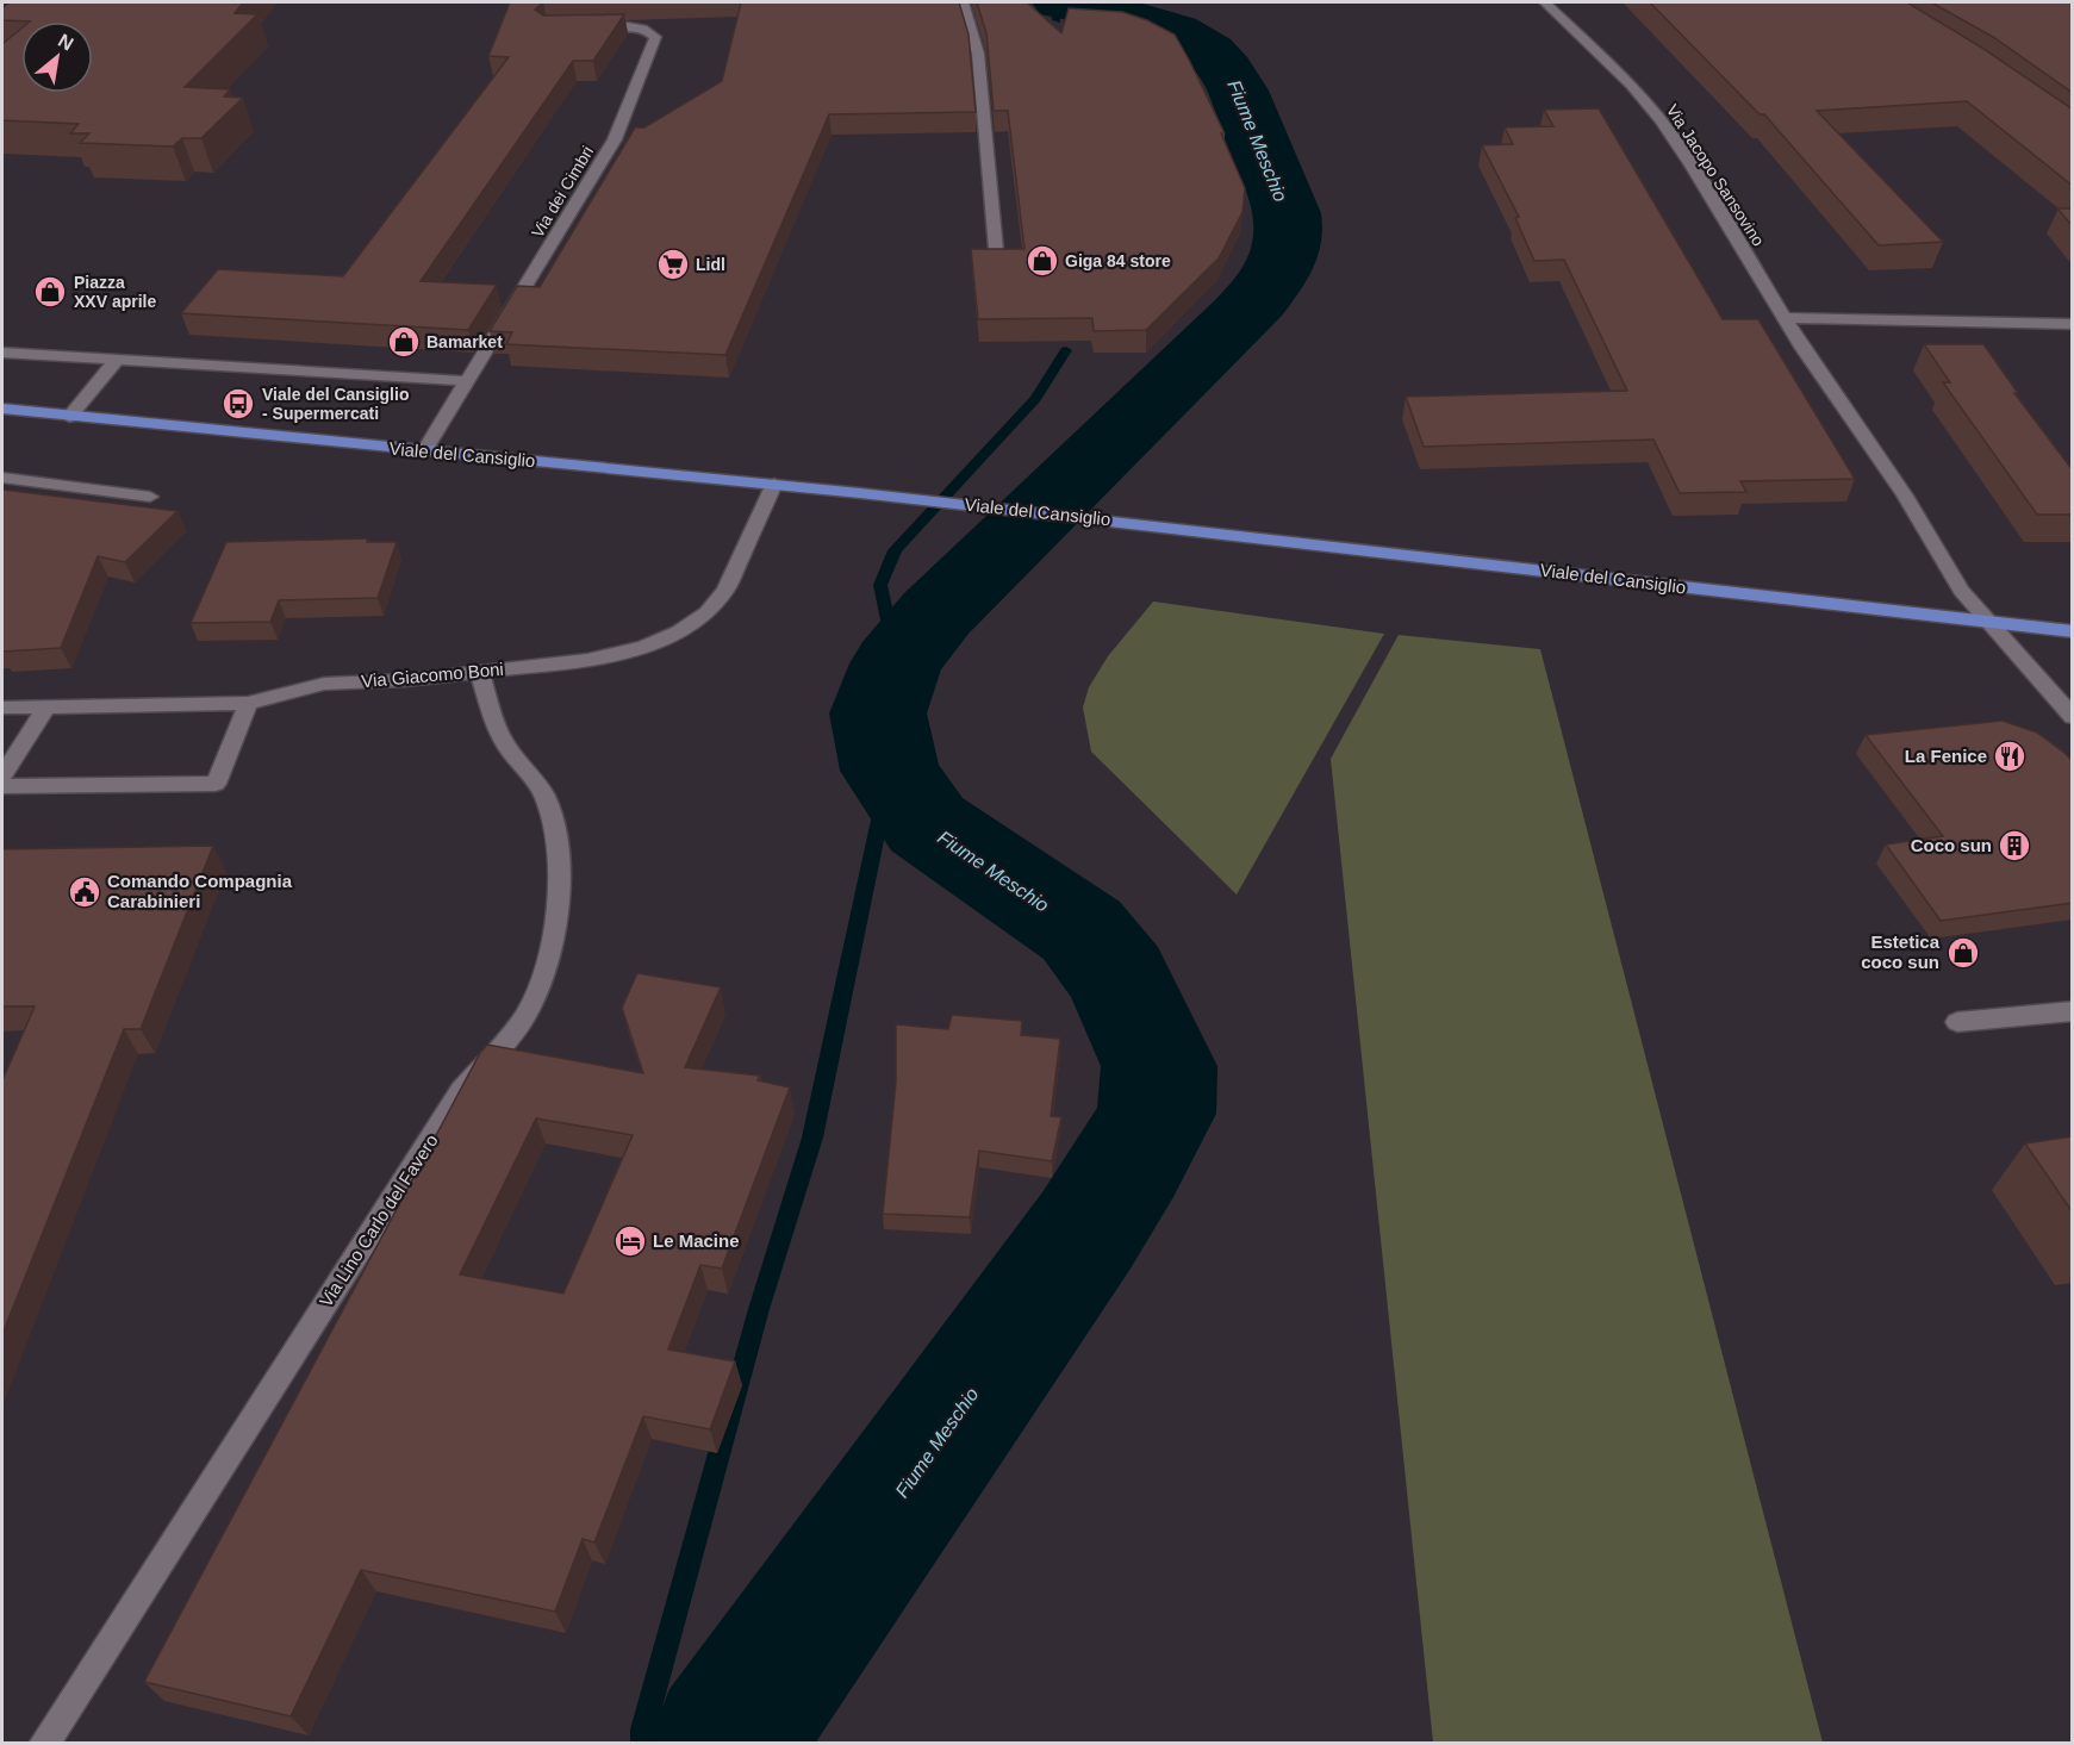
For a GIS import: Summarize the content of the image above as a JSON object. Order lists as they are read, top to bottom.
{
  "streets": {
    "main road": ["Viale del Cansiglio"],
    "street": [
      "Via Jacopo Sansovino",
      "Via dei Cimbri",
      "Via Giacomo Boni",
      "Via Lino Carlo del Favero"
    ]
  },
  "crossings": [
    ["Via Jacopo Sansovino", "Viale del Cansiglio"],
    ["Via dei Cimbri", "Viale del Cansiglio"],
    ["Viale del Cansiglio", "Via Giacomo Boni"],
    ["Via Giacomo Boni", "Via Lino Carlo del Favero"]
  ],
  "water": ["Fiume Meschio"],
  "places": {
    "shop": [
      "Giga 84 store",
      "Piazza XXV aprile",
      "Bamarket",
      "Estetica coco sun"
    ],
    "supermarket": ["Lidl"],
    "bus stop": ["Viale del Cansiglio - Supermercati"],
    "restaurant": ["La Fenice"],
    "building": ["Coco sun"],
    "public building": ["Comando Compagnia Carabinieri"],
    "hotel": ["Le Macine"]
  },
  "north": "top right"
}
